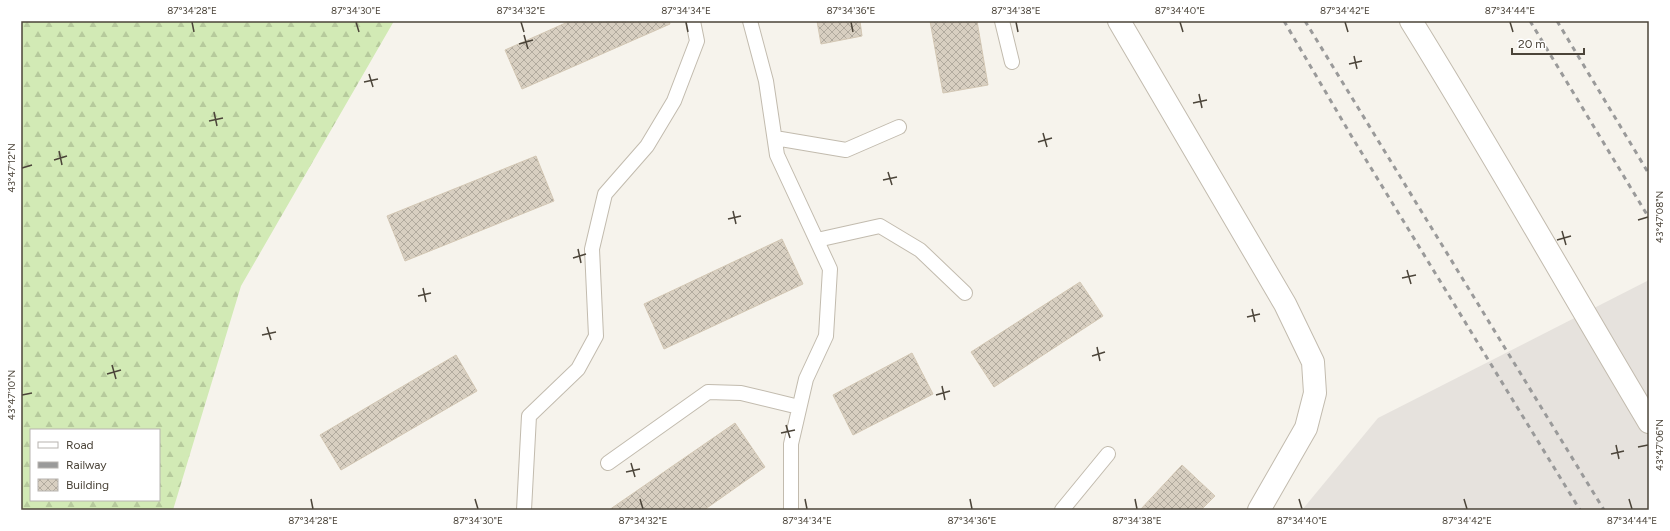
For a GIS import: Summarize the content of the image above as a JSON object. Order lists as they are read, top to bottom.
{
  "legend": ["Road", "Railway", "Building"],
  "scale_bar": "20 m",
  "coordinates": [
    "87°34'28\"E",
    "87°34'30\"E",
    "87°34'32\"E",
    "87°34'34\"E",
    "87°34'36\"E",
    "87°34'38\"E",
    "87°34'40\"E",
    "87°34'42\"E",
    "87°34'44\"E",
    "43°47'12\"N",
    "43°47'08\"N",
    "43°47'10\"N",
    "43°47'06\"N"
  ]
}
